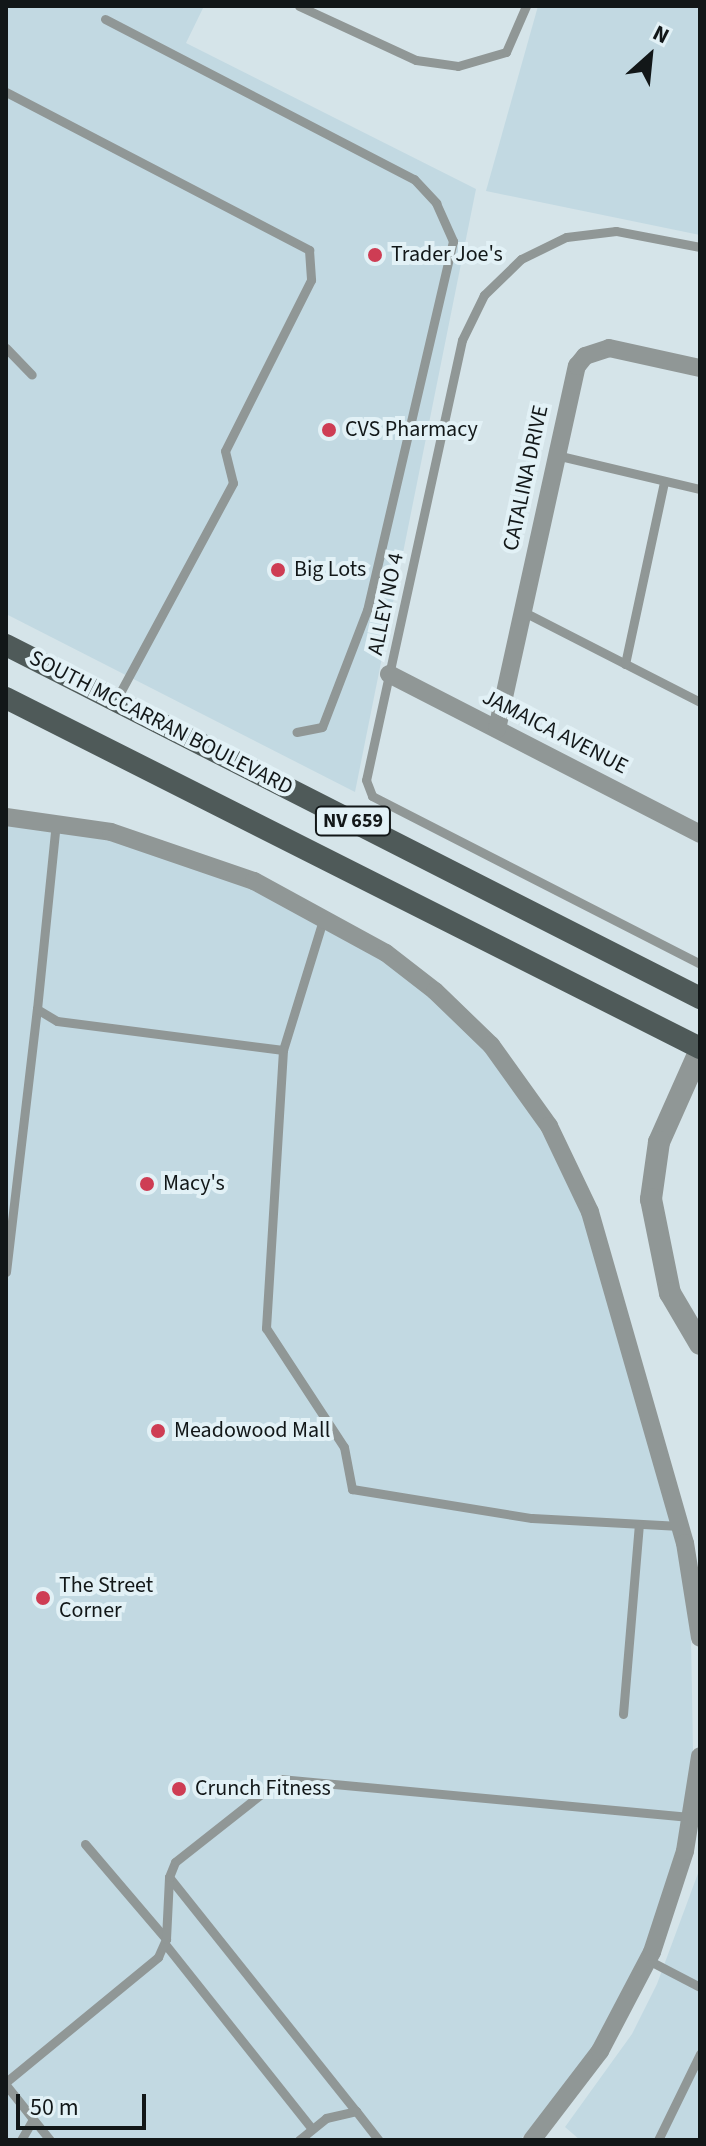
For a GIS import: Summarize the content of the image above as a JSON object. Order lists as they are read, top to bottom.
{
  "streets": {
    "main road": ["SOUTH MCCARRAN BOULEVARD", "NV 659"],
    "street": ["CATALINA DRIVE", "JAMAICA AVENUE"],
    "lane": ["ALLEY NO 4"]
  },
  "crossings": [
    ["CATALINA DRIVE", "JAMAICA AVENUE"],
    ["ALLEY NO 4", "JAMAICA AVENUE"]
  ],
  "places": [
    "Trader Joe's",
    "CVS Pharmacy",
    "Big Lots",
    "Macy's",
    "Meadowood Mall",
    "The Street Corner",
    "Crunch Fitness"
  ],
  "scale_bar": "50 m",
  "north": "top right"
}
